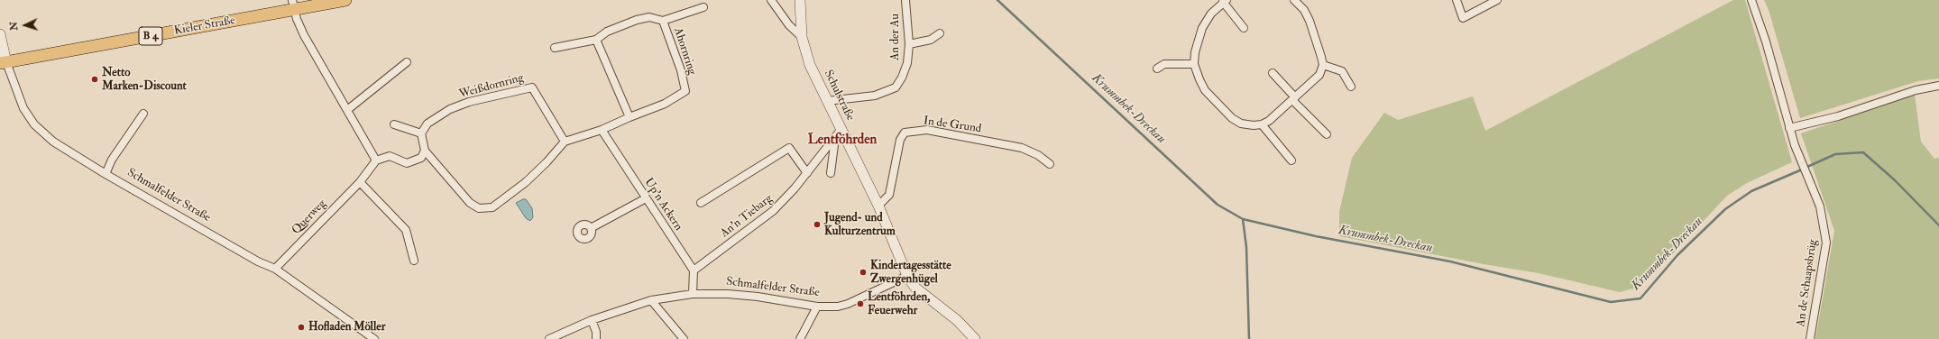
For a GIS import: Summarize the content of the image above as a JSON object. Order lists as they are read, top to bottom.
{
  "streets": {
    "main road": ["Kieler Straße", "B 4"],
    "street": [
      "An der Au",
      "Ahornring",
      "Weißdornring",
      "Schulstraße",
      "In de Grund",
      "Schmalfelder Straße",
      "Up'n Ackern",
      "An'n Tiebarg",
      "Querweg",
      "An de Schaapsbrüg"
    ]
  },
  "crossings": [
    ["Kieler Straße", "Schmalfelder Straße"],
    ["An der Au", "Schulstraße"],
    ["Ahornring", "Up'n Ackern"],
    ["Schulstraße", "In de Grund"],
    ["Schulstraße", "Schmalfelder Straße"],
    ["Schulstraße", "An'n Tiebarg"],
    ["Schmalfelder Straße", "Querweg"],
    ["Up'n Ackern", "An'n Tiebarg"]
  ],
  "districts": ["Lentföhrden"],
  "water": ["Krummbek-Dreckau"],
  "places": [
    "Netto Marken-Discount",
    "Jugend- und Kulturzentrum",
    "Kindertagesstätte Zwergenhügel",
    "Lentföhrden, Feuerwehr",
    "Hofladen Möller"
  ],
  "north": "left"
}
